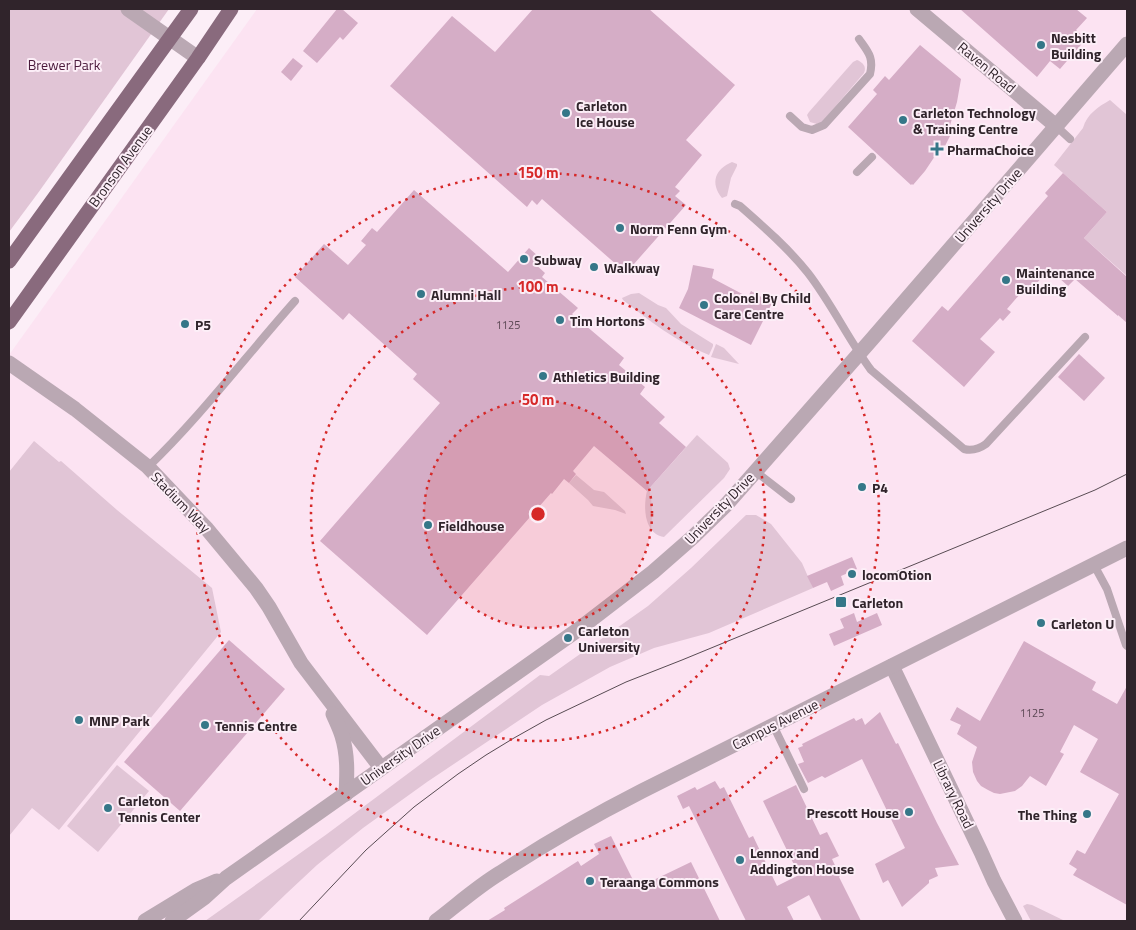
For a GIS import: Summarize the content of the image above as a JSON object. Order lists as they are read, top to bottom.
{
  "streets": {
    "main road": ["Bronson Avenue"],
    "street": [
      "Raven Road",
      "University Drive",
      "Stadium Way",
      "Campus Avenue",
      "Library Road"
    ]
  },
  "crossings": [
    ["Raven Road", "University Drive"],
    ["University Drive", "Stadium Way"],
    ["Campus Avenue", "Library Road"]
  ],
  "parks": ["Brewer Park"],
  "places": {
    "other": [
      "Nesbitt Building",
      "Carleton Ice House",
      "Carleton Technology & Training Centre",
      "Norm Fenn Gym",
      "Subway",
      "Walkway",
      "Maintenance Building",
      "Alumni Hall",
      "Colonel By Child Care Centre",
      "Tim Hortons",
      "P5",
      "Athletics Building",
      "P4",
      "Fieldhouse",
      "locomOtion",
      "Carleton U",
      "Carleton University",
      "MNP Park",
      "Tennis Centre",
      "Carleton Tennis Center",
      "Prescott House",
      "The Thing",
      "Lennox and Addington House",
      "Teraanga Commons"
    ],
    "health": ["PharmaChoice"],
    "transit": ["Carleton"]
  },
  "house_numbers": ["1125", "1125"],
  "rings": ["150 m", "100 m", "50 m"]
}
